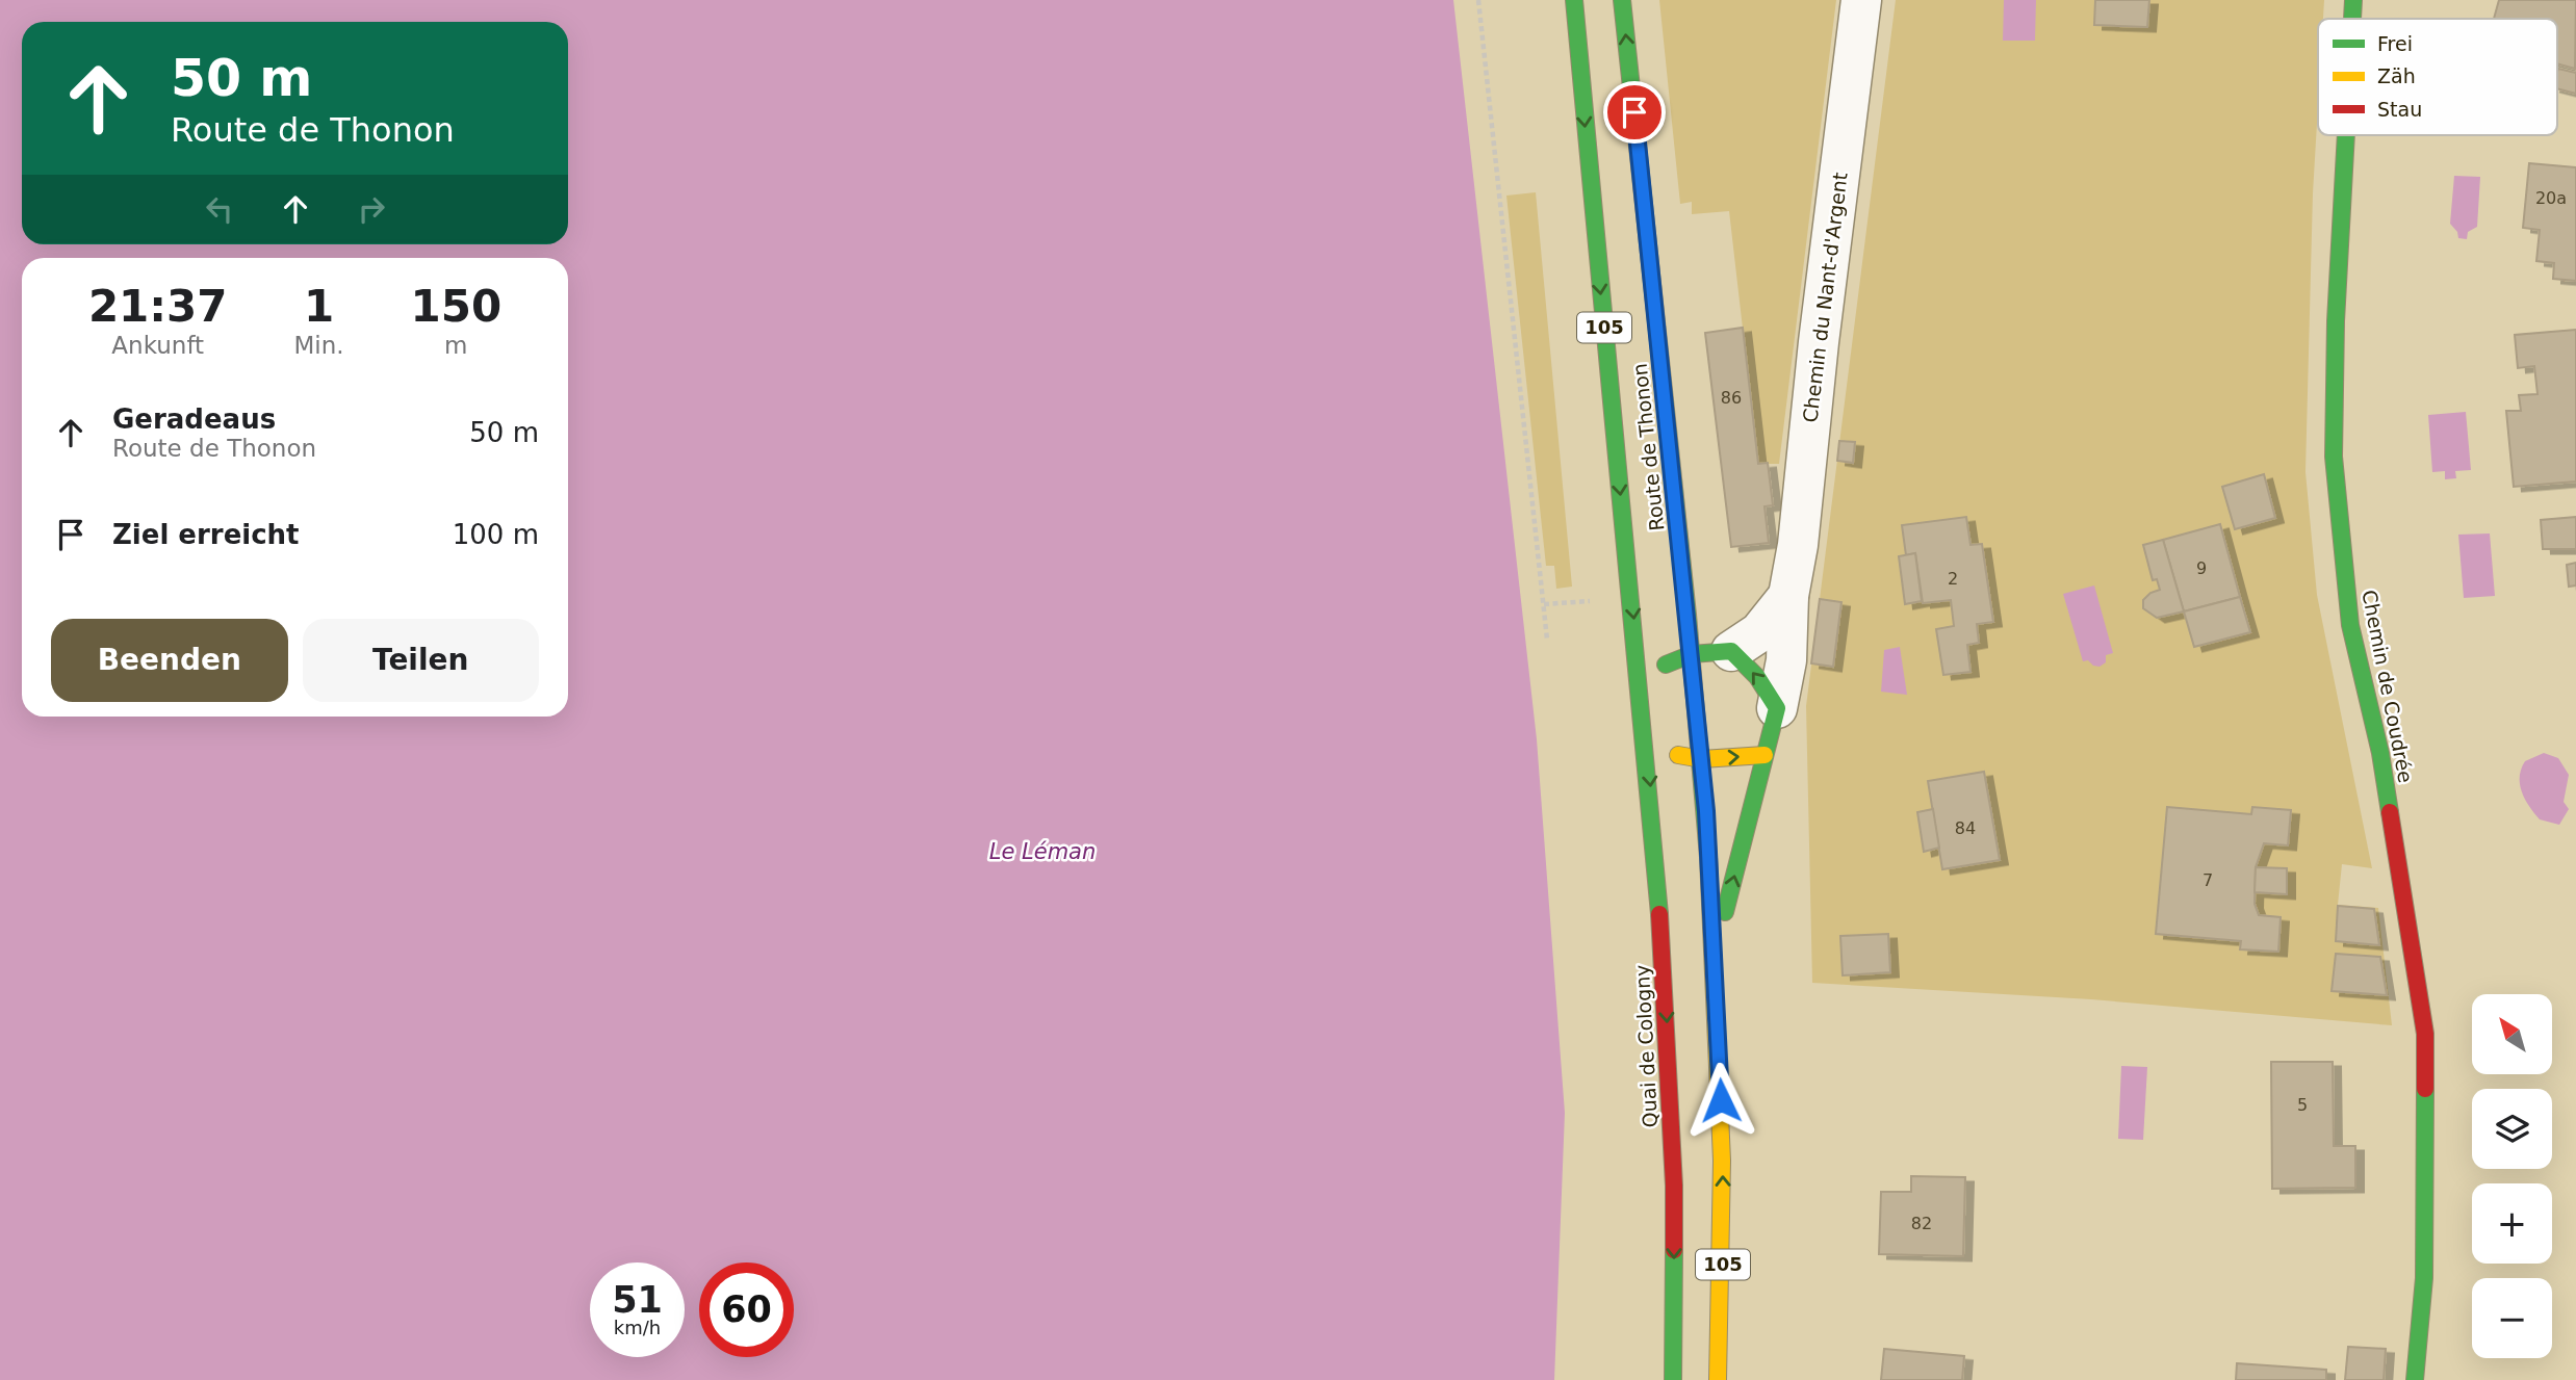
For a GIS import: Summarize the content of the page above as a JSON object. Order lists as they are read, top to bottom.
{
  "streets": {
    "main road": [
      "105",
      "Route de Thonon",
      "Chemin de Coudrée",
      "Quai de Cologny"
    ],
    "street": ["Chemin du Nant-d'Argent"]
  },
  "crossings": [
    ["105", "Route de Thonon"],
    ["Route de Thonon", "Quai de Cologny"]
  ],
  "water": ["Le Léman"],
  "house_numbers": [
    "20a",
    "86",
    "9",
    "2",
    "84",
    "7",
    "5",
    "82"
  ],
  "legend": ["Frei", "Zäh", "Stau"],
  "north": "top left",
  "page": {
    "turn": ["50 m", "Route de Thonon"],
    "eta": [
      "21:37",
      "Ankunft",
      "1",
      "Min.",
      "150",
      "m"
    ],
    "list": [
      {
        "name": "Geradeaus",
        "note": "Route de Thonon",
        "value": "50 m"
      },
      {
        "name": "Ziel erreicht",
        "value": "100 m"
      }
    ],
    "buttons": ["Beenden", "Teilen"],
    "map_buttons": ["+", "−"],
    "speed": "51 km/h",
    "limit": "60"
  }
}
